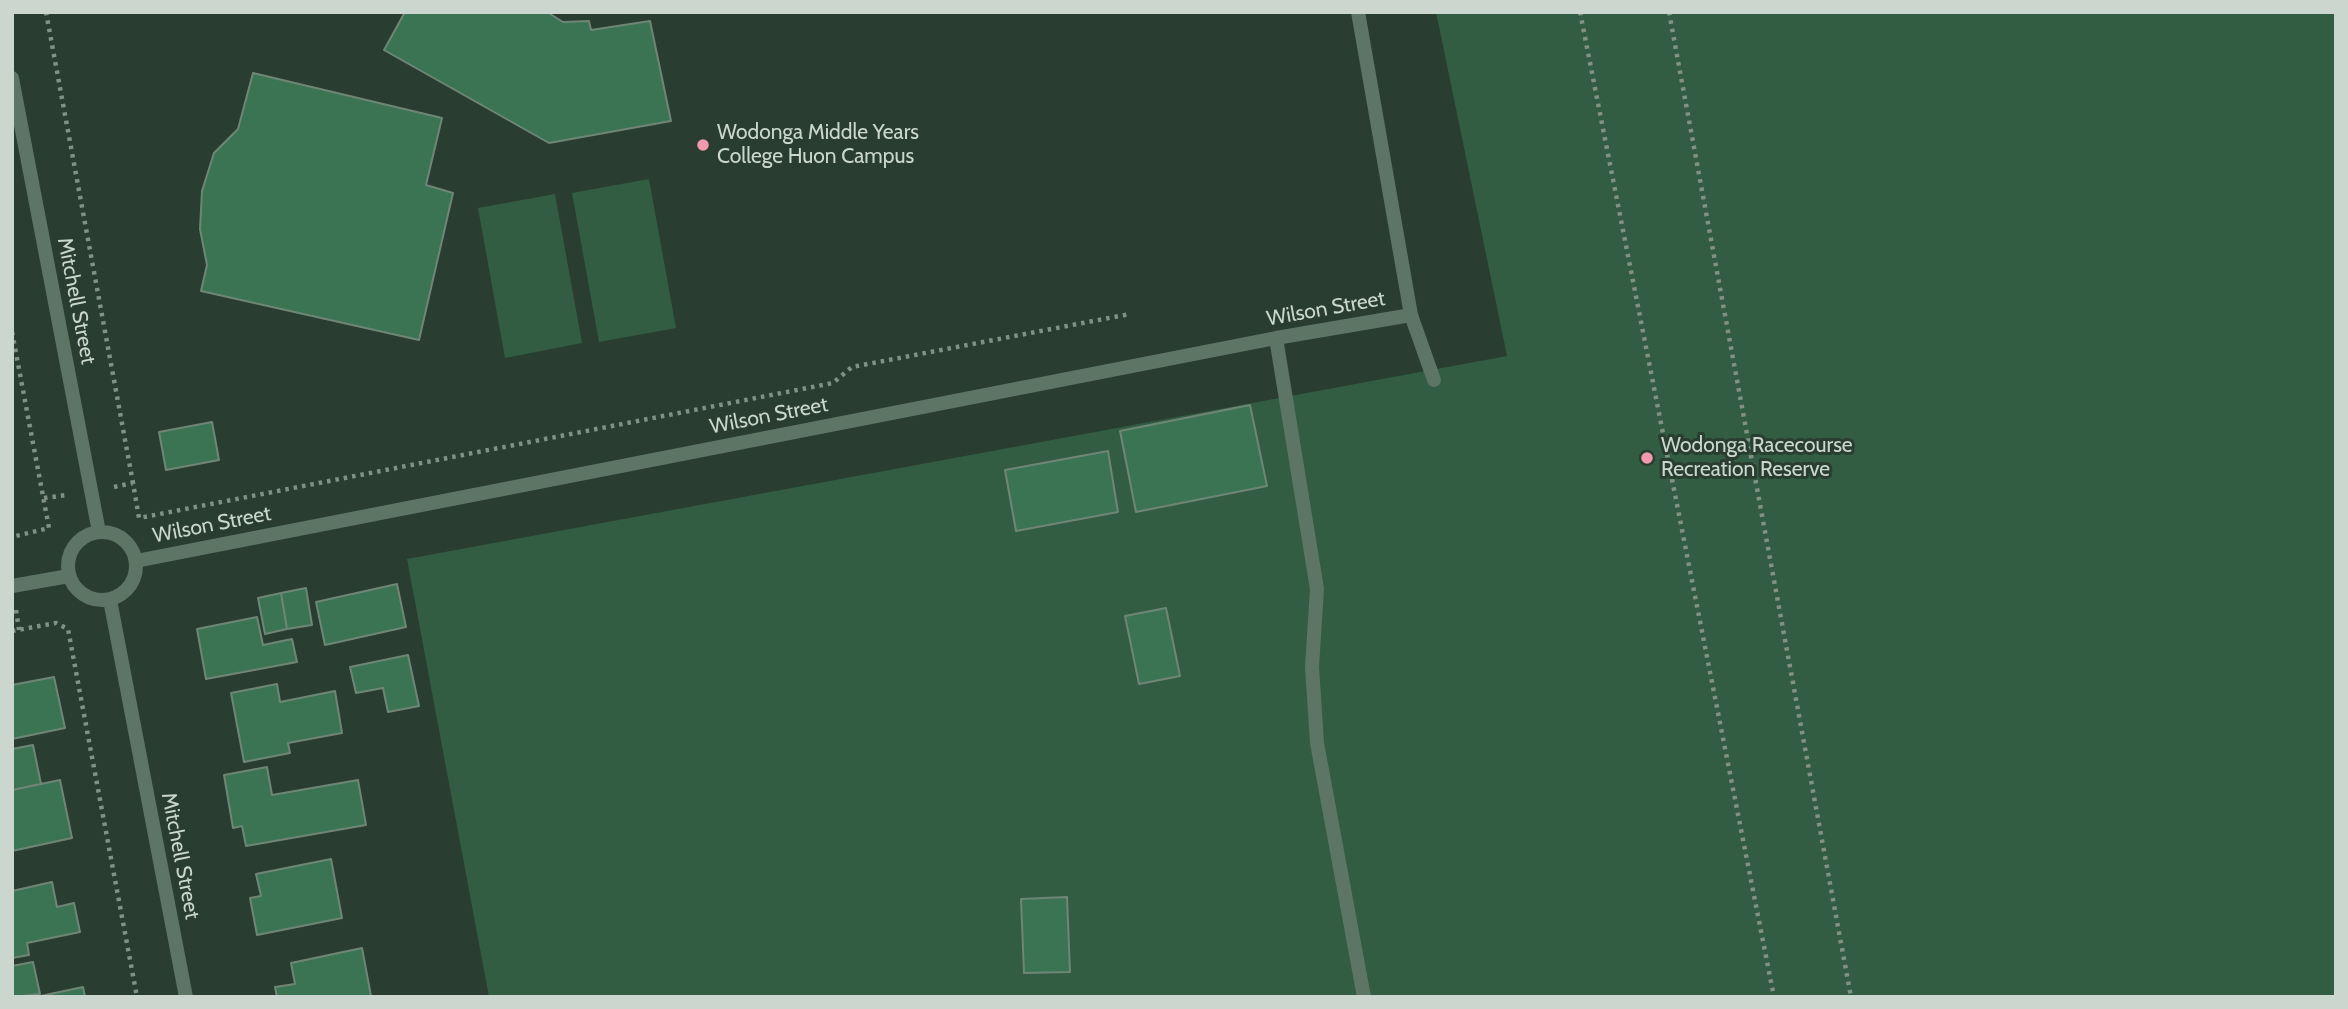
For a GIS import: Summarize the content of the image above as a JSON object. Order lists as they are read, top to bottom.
{
  "streets": {
    "street": ["Mitchell Street", "Wilson Street"]
  },
  "crossings": [
    ["Mitchell Street", "Wilson Street"]
  ],
  "places": ["Wodonga Middle Years College Huon Campus", "Wodonga Racecourse Recreation Reserve"]
}
